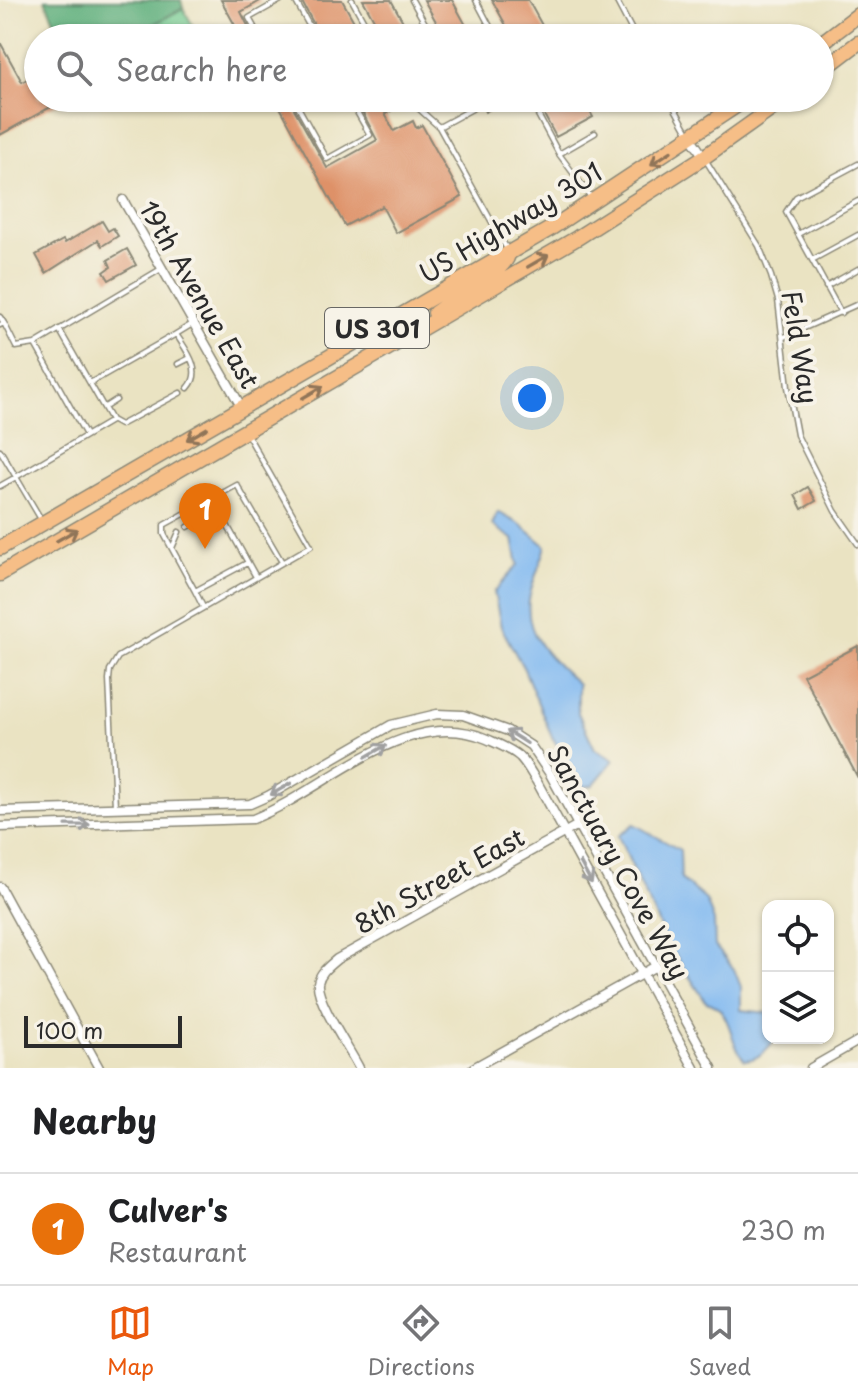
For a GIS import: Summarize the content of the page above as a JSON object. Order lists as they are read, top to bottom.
{
  "streets": {
    "main road": ["US Highway 301", "US 301"],
    "street": ["19th Avenue East", "Sanctuary Cove Way", "8th Street East"],
    "lane": ["Feld Way"]
  },
  "crossings": [
    ["US Highway 301", "19th Avenue East"],
    ["US 301", "Feld Way"],
    ["Sanctuary Cove Way", "8th Street East"]
  ],
  "scale_bar": "100 m",
  "page": {
    "search": "Search here",
    "pins": "1",
    "scale": "100 m",
    "heading": "Nearby",
    "list": [
      {
        "mark": "1",
        "name": "Culver's",
        "note": "Restaurant",
        "value": "230 m"
      }
    ],
    "nav": ["Map", "Directions", "Saved"]
  }
}
